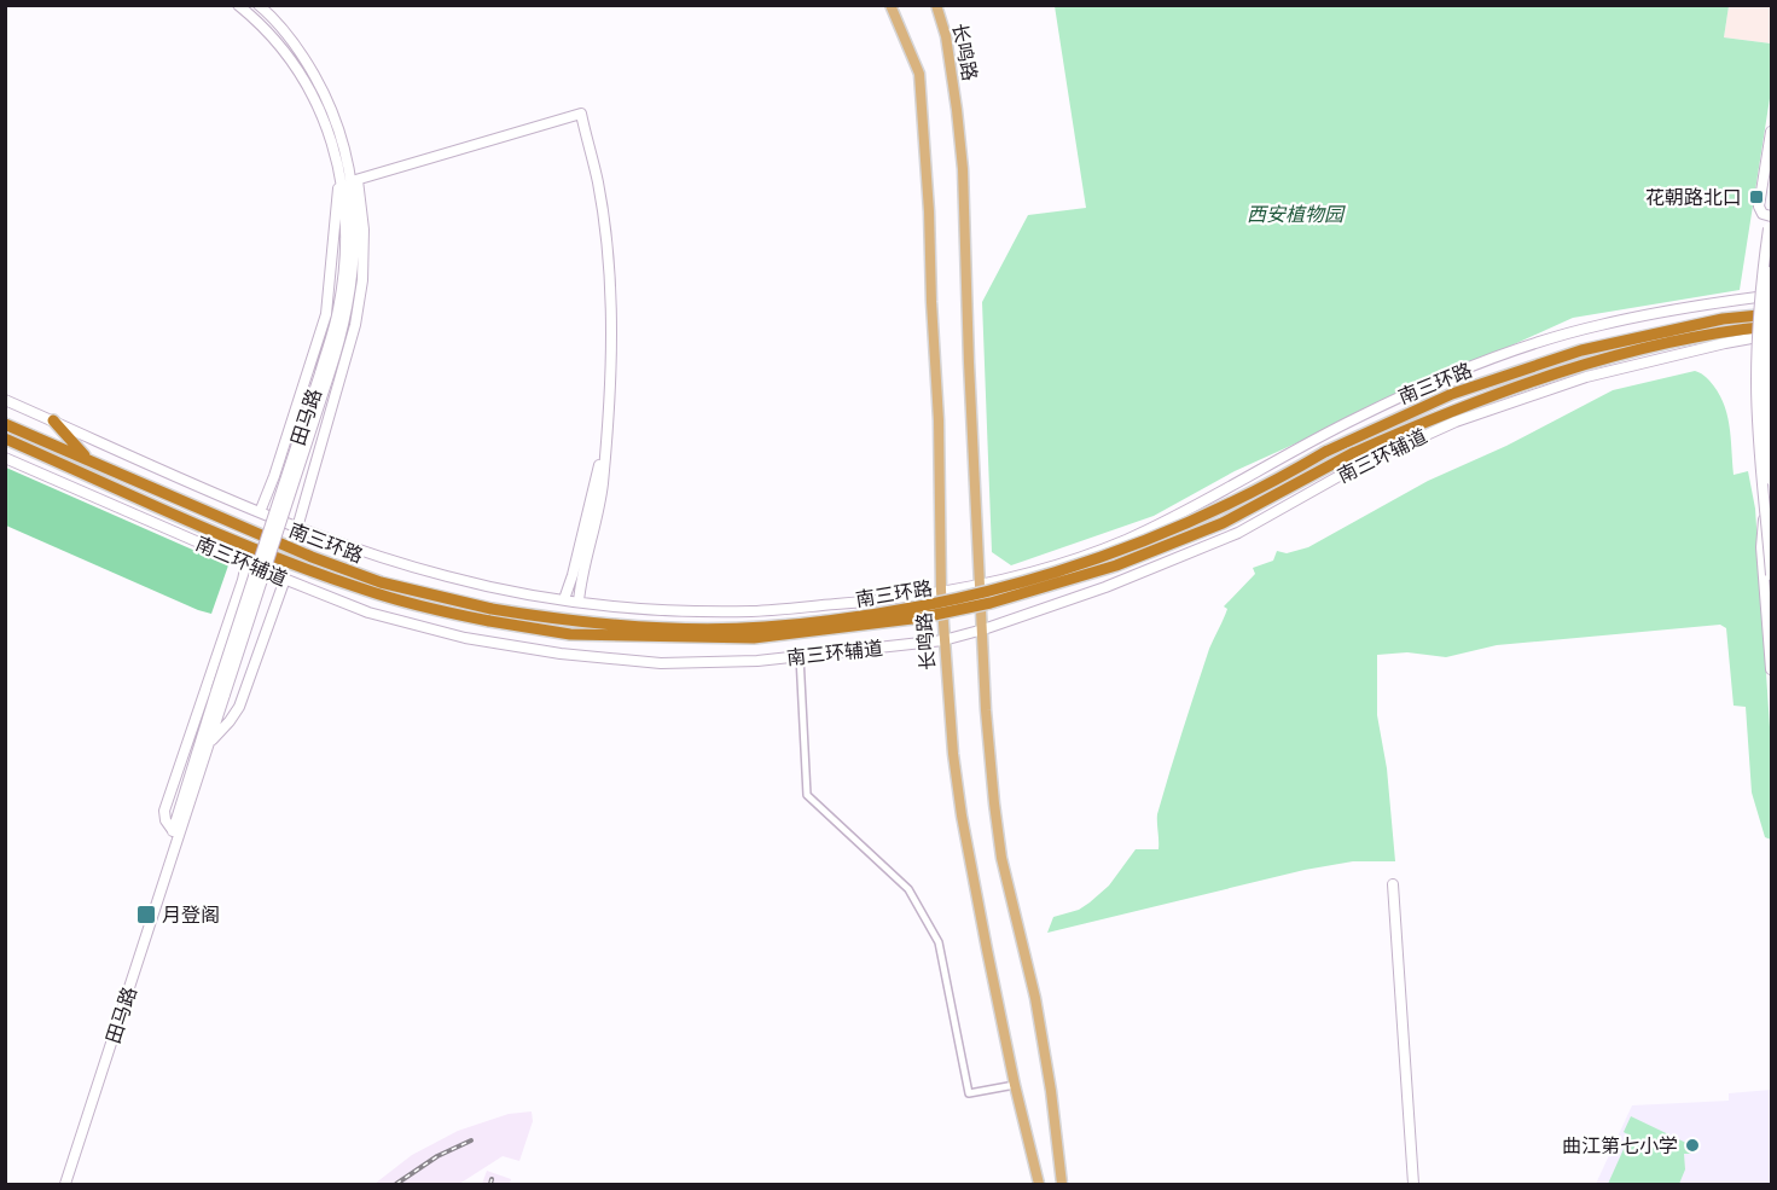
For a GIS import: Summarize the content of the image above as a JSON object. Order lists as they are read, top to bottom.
{
  "streets": {
    "highway": ["南三环路"],
    "main road": ["长鸣路", "田马路", "南三环辅道"]
  },
  "crossings": [
    ["长鸣路", "南三环辅道"],
    ["南三环路", "南三环辅道"]
  ],
  "parks": ["西安植物园"],
  "places": {
    "transit": ["花朝路北口", "月登阁"],
    "other": ["曲江第七小学"]
  }
}
